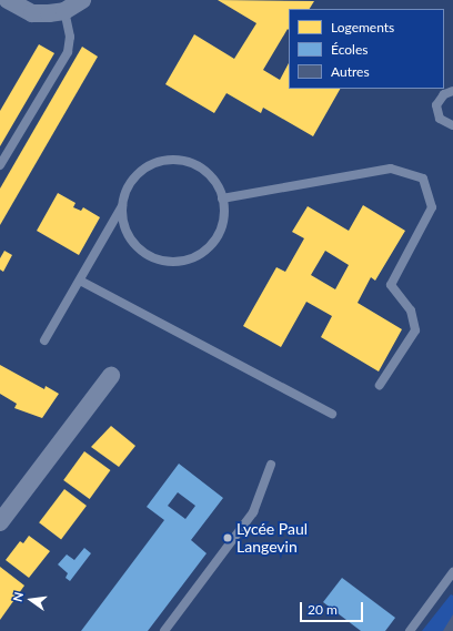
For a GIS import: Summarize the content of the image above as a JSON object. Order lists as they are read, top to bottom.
{
  "places": ["Lycée Paul Langevin"],
  "legend": ["Logements", "Écoles", "Autres"],
  "scale_bar": "20 m",
  "north": "left"
}
